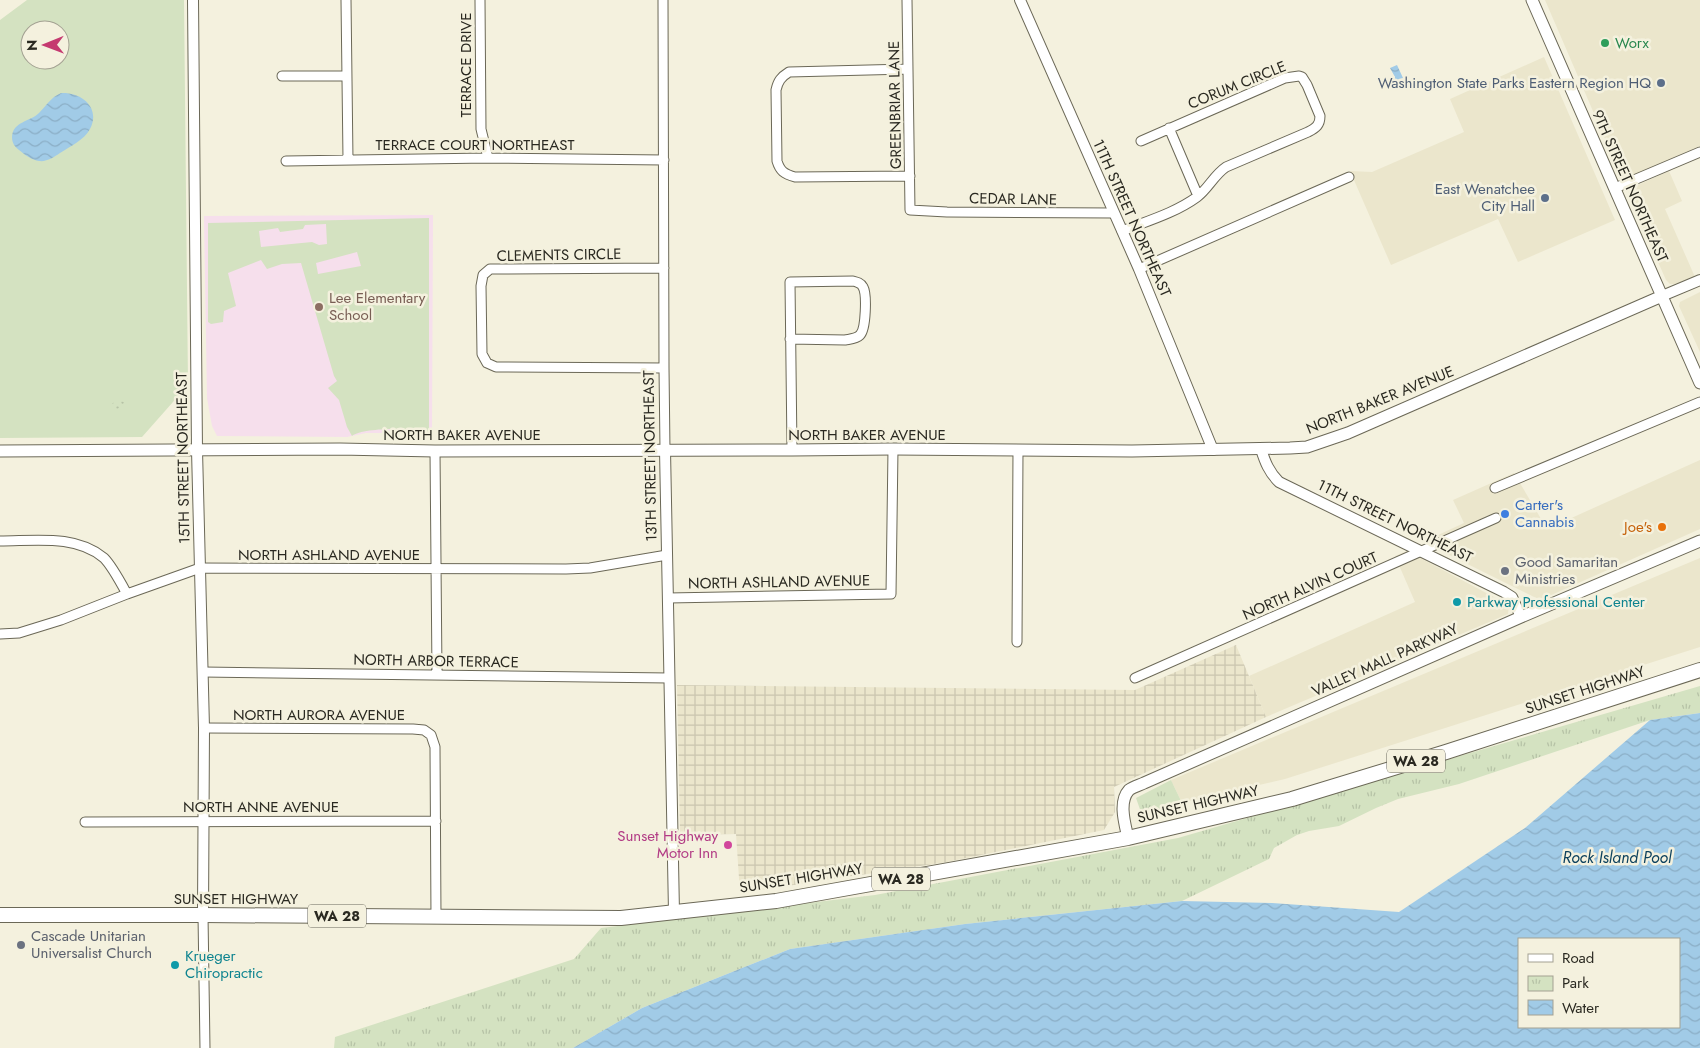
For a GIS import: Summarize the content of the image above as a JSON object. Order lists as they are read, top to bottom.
{
  "streets": {
    "highway": ["SUNSET HIGHWAY", "WA 28"],
    "main road": ["9TH STREET NORTHEAST", "NORTH BAKER AVENUE", "VALLEY MALL PARKWAY"],
    "street": [
      "TERRACE DRIVE",
      "CORUM CIRCLE",
      "GREENBRIAR LANE",
      "TERRACE COURT NORTHEAST",
      "CEDAR LANE",
      "11TH STREET NORTHEAST",
      "CLEMENTS CIRCLE",
      "13TH STREET NORTHEAST",
      "15TH STREET NORTHEAST",
      "NORTH ASHLAND AVENUE",
      "NORTH ALVIN COURT",
      "NORTH ARBOR TERRACE",
      "NORTH AURORA AVENUE",
      "NORTH ANNE AVENUE"
    ]
  },
  "crossings": [
    ["TERRACE DRIVE", "TERRACE COURT NORTHEAST"],
    ["CORUM CIRCLE", "11TH STREET NORTHEAST"],
    ["GREENBRIAR LANE", "CEDAR LANE"],
    ["TERRACE COURT NORTHEAST", "13TH STREET NORTHEAST"],
    ["9TH STREET NORTHEAST", "NORTH BAKER AVENUE"],
    ["CEDAR LANE", "11TH STREET NORTHEAST"],
    ["11TH STREET NORTHEAST", "NORTH BAKER AVENUE"],
    ["11TH STREET NORTHEAST", "NORTH ALVIN COURT"],
    ["11TH STREET NORTHEAST", "VALLEY MALL PARKWAY"],
    ["CLEMENTS CIRCLE", "13TH STREET NORTHEAST"],
    ["NORTH BAKER AVENUE", "13TH STREET NORTHEAST"],
    ["NORTH BAKER AVENUE", "15TH STREET NORTHEAST"],
    ["NORTH BAKER AVENUE", "NORTH ASHLAND AVENUE"],
    ["13TH STREET NORTHEAST", "NORTH ASHLAND AVENUE"],
    ["13TH STREET NORTHEAST", "NORTH ARBOR TERRACE"],
    ["13TH STREET NORTHEAST", "SUNSET HIGHWAY"],
    ["15TH STREET NORTHEAST", "NORTH ASHLAND AVENUE"],
    ["15TH STREET NORTHEAST", "NORTH ARBOR TERRACE"],
    ["15TH STREET NORTHEAST", "SUNSET HIGHWAY"],
    ["15TH STREET NORTHEAST", "NORTH AURORA AVENUE"],
    ["15TH STREET NORTHEAST", "NORTH ANNE AVENUE"],
    ["VALLEY MALL PARKWAY", "SUNSET HIGHWAY"],
    ["NORTH AURORA AVENUE", "NORTH ANNE AVENUE"]
  ],
  "water": ["Rock Island Pool"],
  "places": [
    "Worx",
    "Washington State Parks Eastern Region HQ",
    "East Wenatchee City Hall",
    "Lee Elementary School",
    "Carter's Cannabis",
    "Joe's",
    "Good Samaritan Ministries",
    "Parkway Professional Center",
    "Sunset Highway Motor Inn",
    "Cascade Unitarian Universalist Church",
    "Krueger Chiropractic"
  ],
  "legend": ["Road", "Park", "Water"],
  "north": "left"
}
